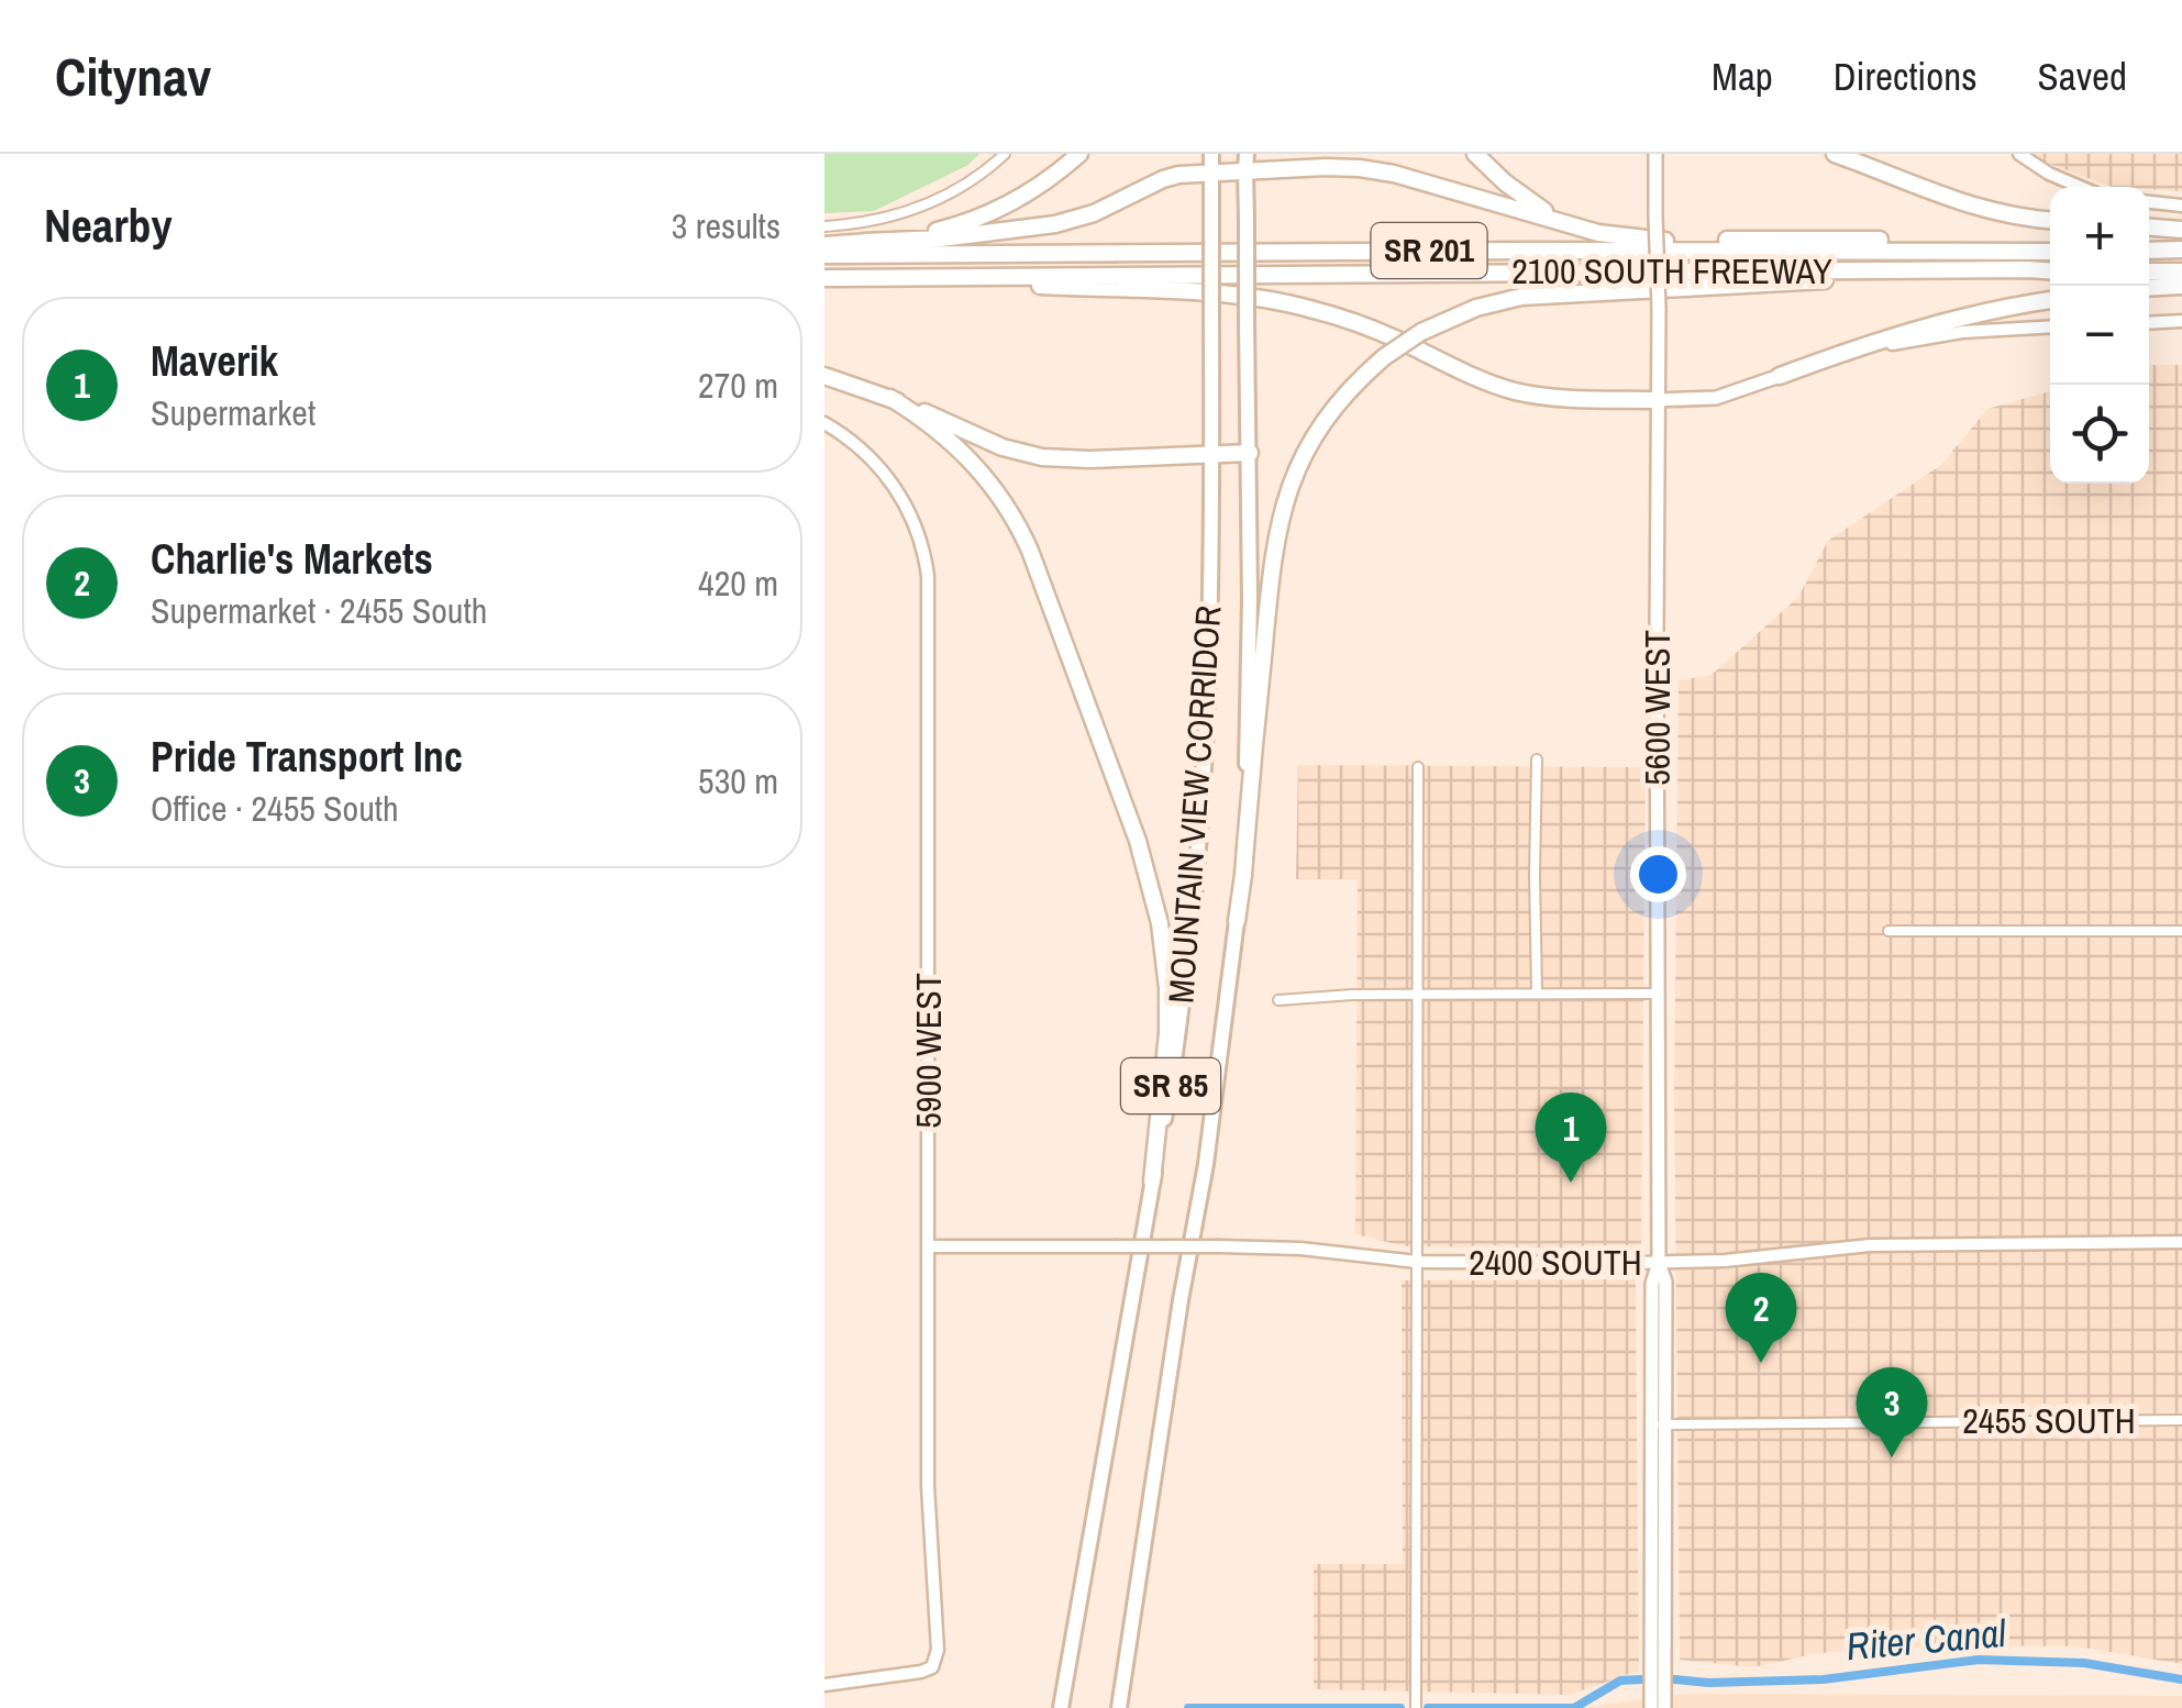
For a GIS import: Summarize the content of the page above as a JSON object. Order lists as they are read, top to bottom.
{
  "streets": {
    "highway": ["SR 201", "2100 SOUTH FREEWAY"],
    "main road": ["5600 WEST", "MOUNTAIN VIEW CORRIDOR", "SR 85"],
    "street": ["5900 WEST", "2400 SOUTH", "2455 SOUTH"]
  },
  "crossings": [
    ["5600 WEST", "2400 SOUTH"],
    ["5600 WEST", "2455 SOUTH"],
    ["5900 WEST", "2400 SOUTH"]
  ],
  "water": ["Riter Canal"],
  "page": {
    "header": "Citynav",
    "nav": ["Map", "Directions", "Saved"],
    "heading": ["Nearby", "3 results"],
    "map_buttons": ["+", "−"],
    "list": [
      {
        "mark": "1",
        "name": "Maverik",
        "note": "Supermarket",
        "value": "270 m"
      },
      {
        "mark": "2",
        "name": "Charlie's Markets",
        "note": "Supermarket · 2455 South",
        "value": "420 m"
      },
      {
        "mark": "3",
        "name": "Pride Transport Inc",
        "note": "Office · 2455 South",
        "value": "530 m"
      }
    ],
    "pins": ["1", "2", "3"]
  }
}
